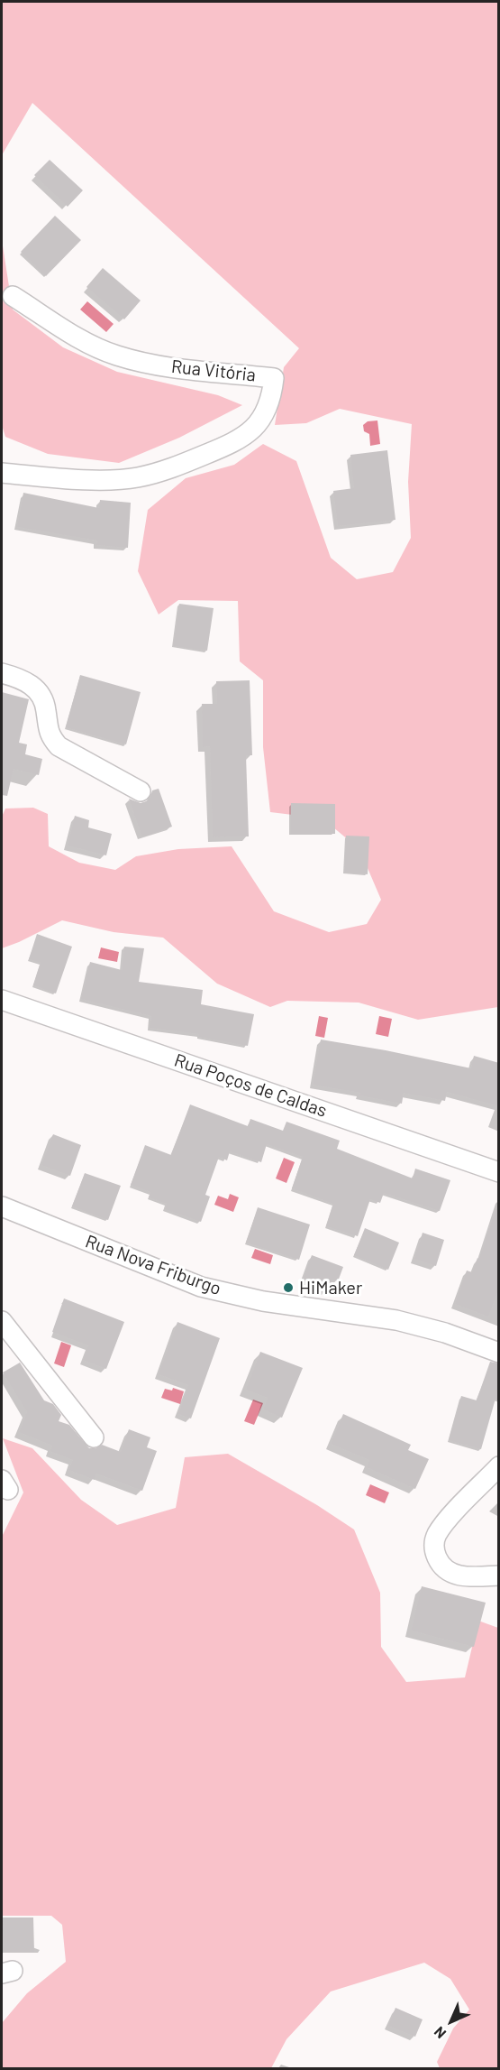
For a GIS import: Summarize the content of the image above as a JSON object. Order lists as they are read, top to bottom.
{
  "streets": {
    "street": ["Rua Vitória", "Rua Poços de Caldas", "Rua Nova Friburgo"]
  },
  "places": ["HiMaker"],
  "north": "bottom left"
}
